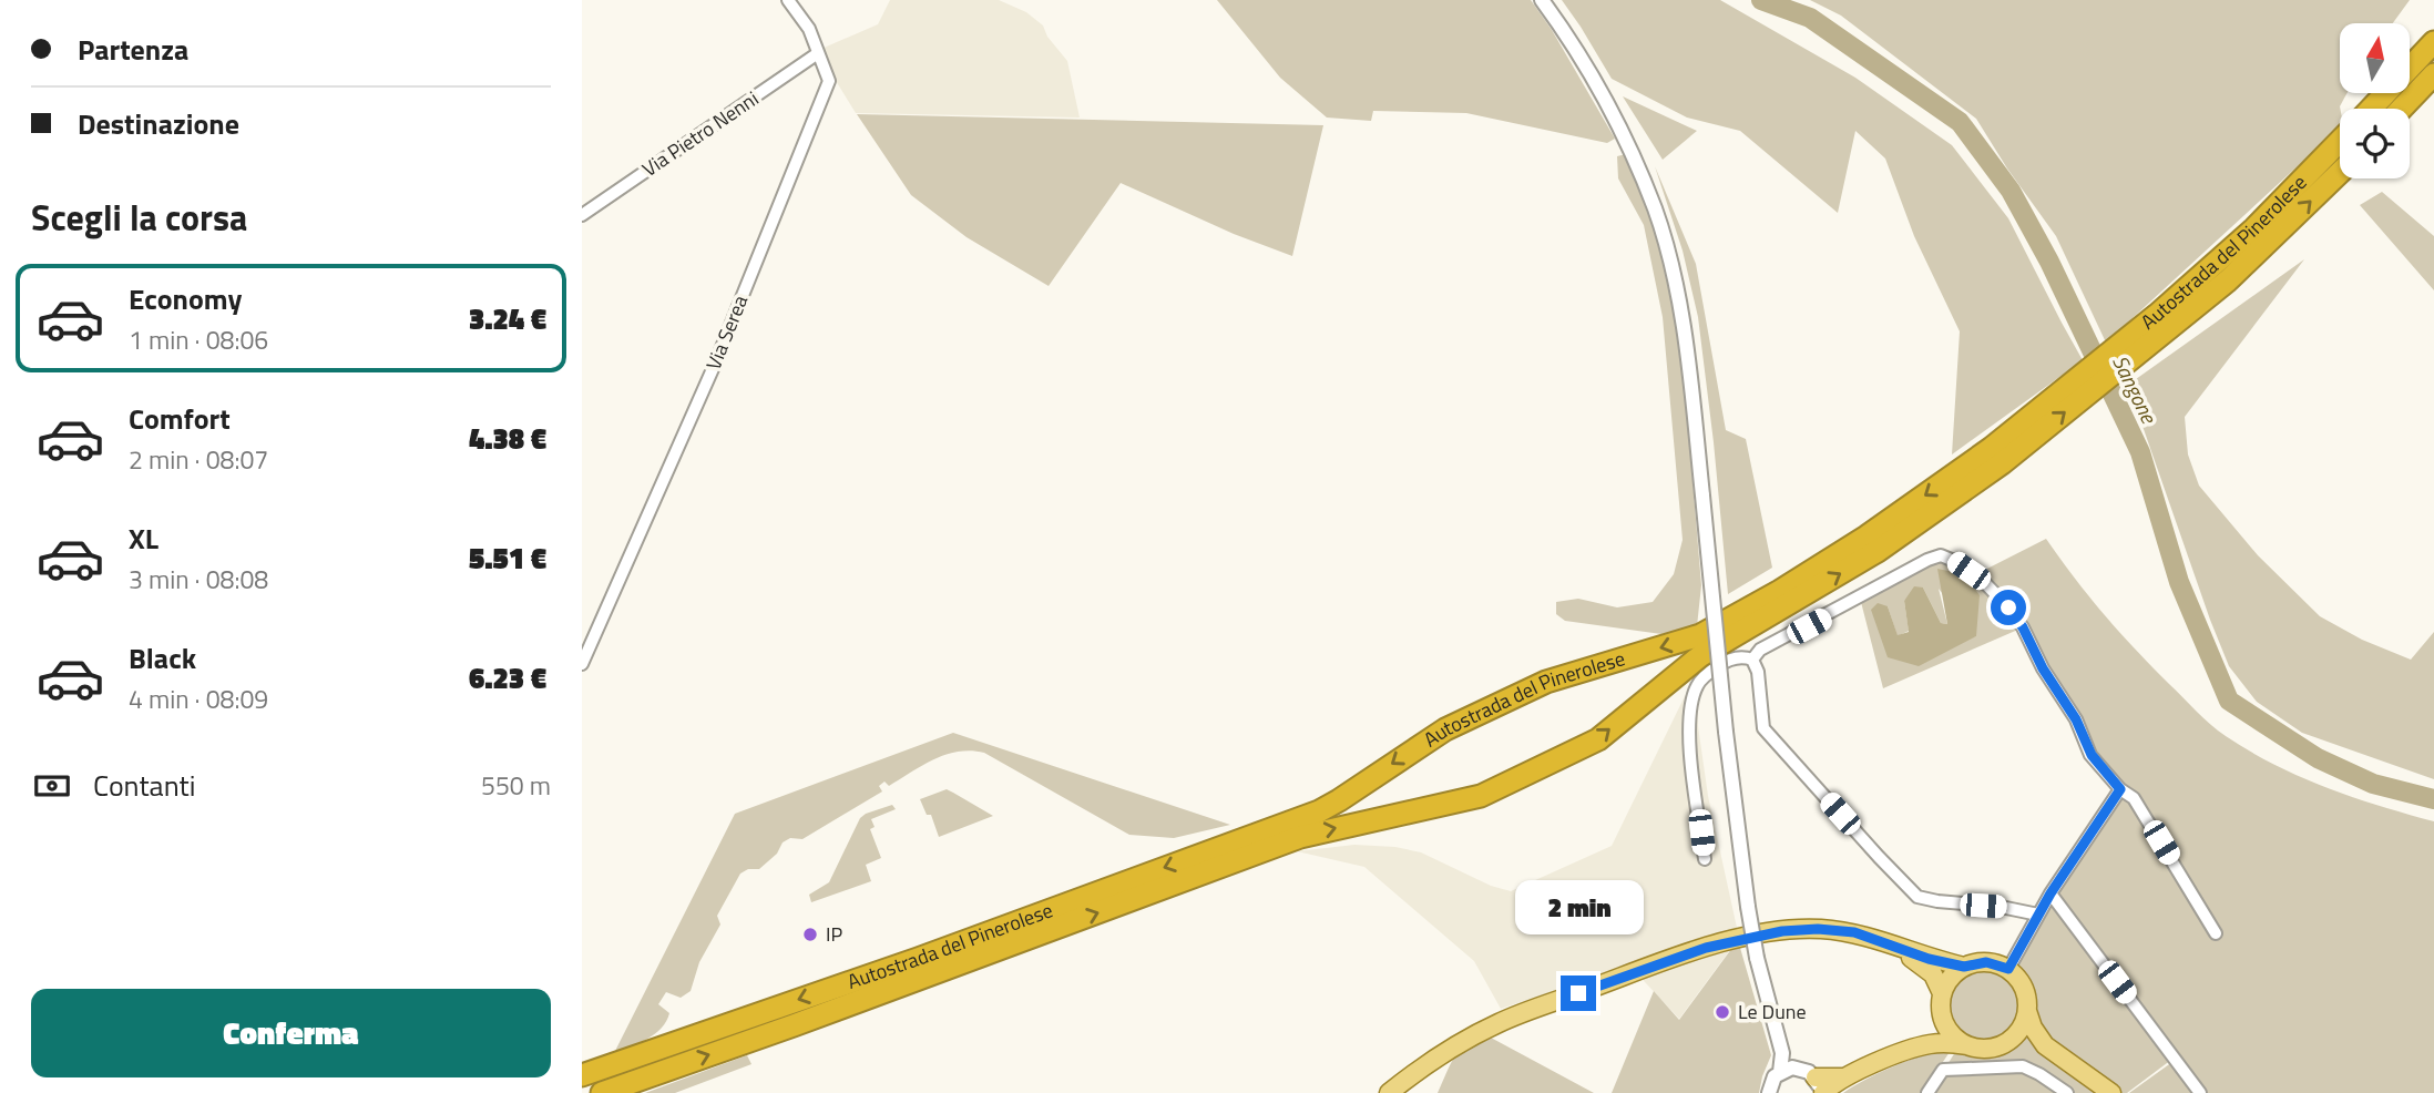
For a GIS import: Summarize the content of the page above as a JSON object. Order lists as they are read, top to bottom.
{
  "streets": {
    "highway": ["Autostrada del Pinerolese"],
    "street": ["Via Pietro Nenni", "Via Serea"]
  },
  "crossings": [
    ["Via Pietro Nenni", "Via Serea"]
  ],
  "water": ["Sangone"],
  "places": ["IP", "Le Dune"],
  "north": "top",
  "page": {
    "banner": ["Partenza", "Destinazione"],
    "heading": "Scegli la corsa",
    "list": [
      {
        "name": "Economy",
        "note": "1 min · 08:06",
        "value": "3.24 €"
      },
      {
        "name": "Comfort",
        "note": "2 min · 08:07",
        "value": "4.38 €"
      },
      {
        "name": "XL",
        "note": "3 min · 08:08",
        "value": "5.51 €"
      },
      {
        "name": "Black",
        "note": "4 min · 08:09",
        "value": "6.23 €"
      }
    ],
    "pay": ["Contanti", "550 m"],
    "bubble": "2 min",
    "buttons": "Conferma"
  }
}
